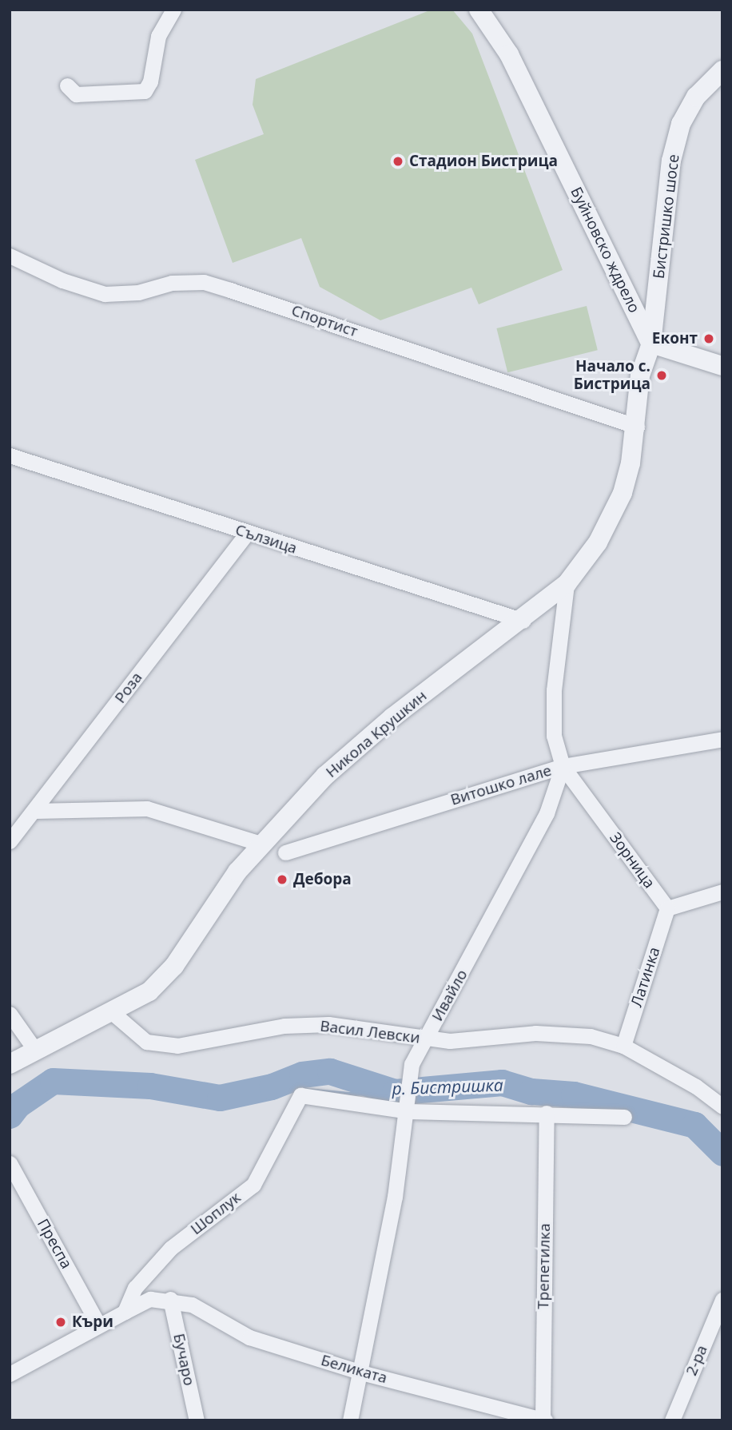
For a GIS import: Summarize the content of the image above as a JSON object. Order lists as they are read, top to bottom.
{
  "streets": {
    "street": [
      "Бистришко шосе",
      "Буйновско ждрело",
      "Спортист",
      "Сълзица",
      "Роза",
      "Никола Крушкин",
      "Витошко лале",
      "Зорница",
      "Латинка",
      "Ивайло",
      "Васил Левски",
      "Шоплук",
      "Преспа",
      "Трепетилка",
      "Бучаро",
      "2-ра",
      "Беликата"
    ]
  },
  "crossings": [
    ["Бистришко шосе", "Буйновско ждрело"],
    ["Бистришко шосе", "Никола Крушкин"],
    ["Буйновско ждрело", "Никола Крушкин"],
    ["Спортист", "Никола Крушкин"],
    ["Сълзица", "Роза"],
    ["Сълзица", "Никола Крушкин"],
    ["Никола Крушкин", "Васил Левски"],
    ["Витошко лале", "Зорница"],
    ["Витошко лале", "Ивайло"],
    ["Зорница", "Латинка"],
    ["Зорница", "Ивайло"],
    ["Латинка", "Васил Левски"],
    ["Ивайло", "Васил Левски"],
    ["Ивайло", "Шоплук"],
    ["Ивайло", "Беликата"],
    ["Трепетилка", "Беликата"],
    ["Бучаро", "Беликата"]
  ],
  "water": ["р. Бистришка"],
  "places": [
    "Стадион Бистрица",
    "Еконт",
    "Начало с. Бистрица",
    "Дебора",
    "Къри"
  ]
}
